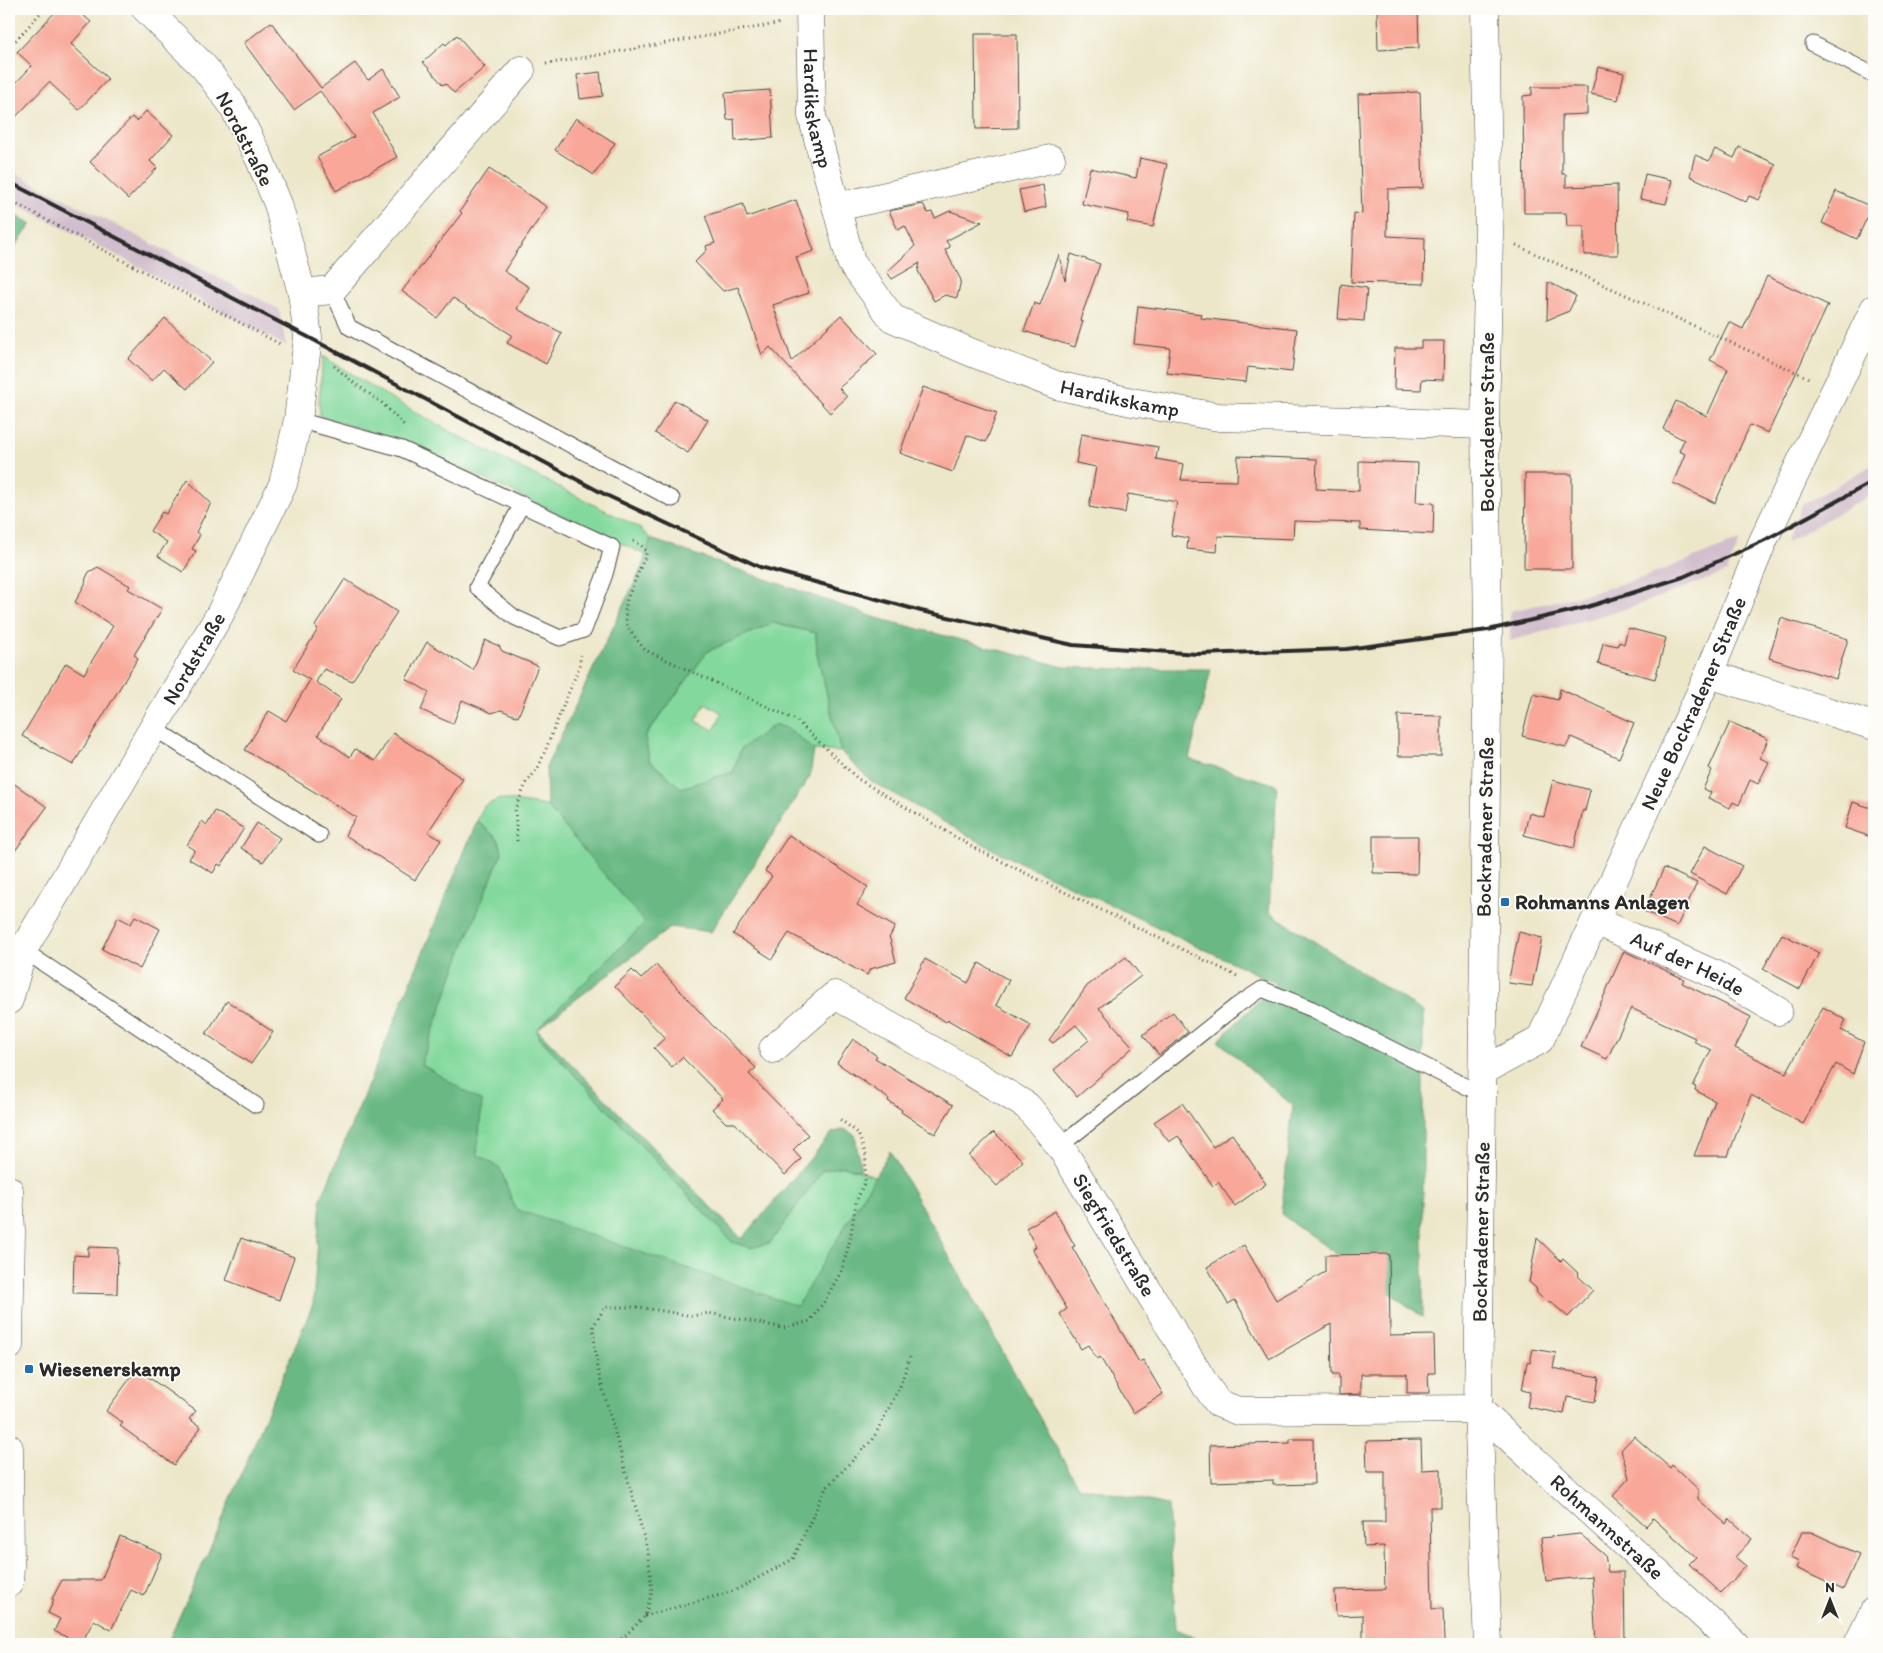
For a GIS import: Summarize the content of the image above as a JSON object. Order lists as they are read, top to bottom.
{
  "streets": {
    "street": [
      "Hardikskamp",
      "Nordstraße",
      "Bockradener Straße",
      "Neue Bockradener Straße",
      "Auf der Heide",
      "Siegfriedstraße",
      "Rohmannstraße"
    ]
  },
  "crossings": [
    ["Hardikskamp", "Bockradener Straße"],
    ["Bockradener Straße", "Neue Bockradener Straße"],
    ["Bockradener Straße", "Siegfriedstraße"],
    ["Bockradener Straße", "Rohmannstraße"],
    ["Neue Bockradener Straße", "Auf der Heide"],
    ["Siegfriedstraße", "Rohmannstraße"]
  ],
  "places": {
    "transit": ["Rohmanns Anlagen", "Wiesenerskamp"]
  },
  "north": "top"
}
